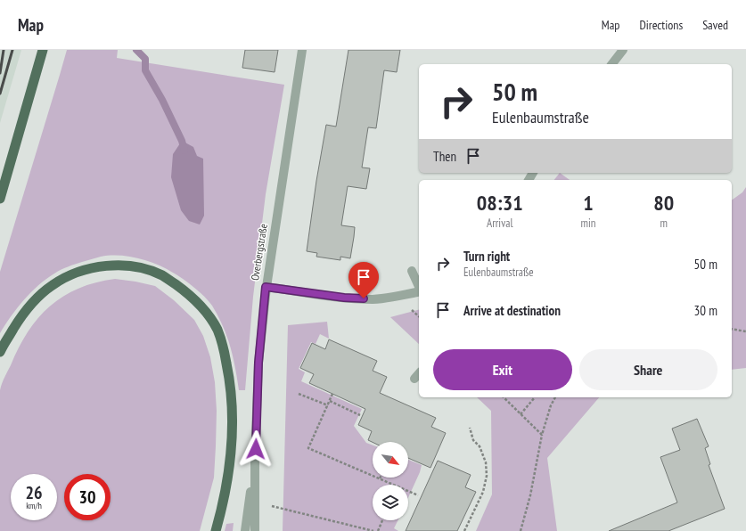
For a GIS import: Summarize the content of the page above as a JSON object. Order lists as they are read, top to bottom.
{
  "streets": {
    "street": ["Overbergstraße"]
  },
  "north": "bottom right",
  "page": {
    "header": "Map",
    "nav": ["Map", "Directions", "Saved"],
    "turn": ["50 m", "Eulenbaumstraße"],
    "then": "Then",
    "eta": [
      "08:31",
      "Arrival",
      "1",
      "min",
      "80",
      "m"
    ],
    "list": [
      {
        "name": "Turn right",
        "note": "Eulenbaumstraße",
        "value": "50 m"
      },
      {
        "name": "Arrive at destination",
        "value": "30 m"
      }
    ],
    "buttons": ["Exit", "Share"],
    "speed": "26 km/h",
    "limit": "30"
  }
}
